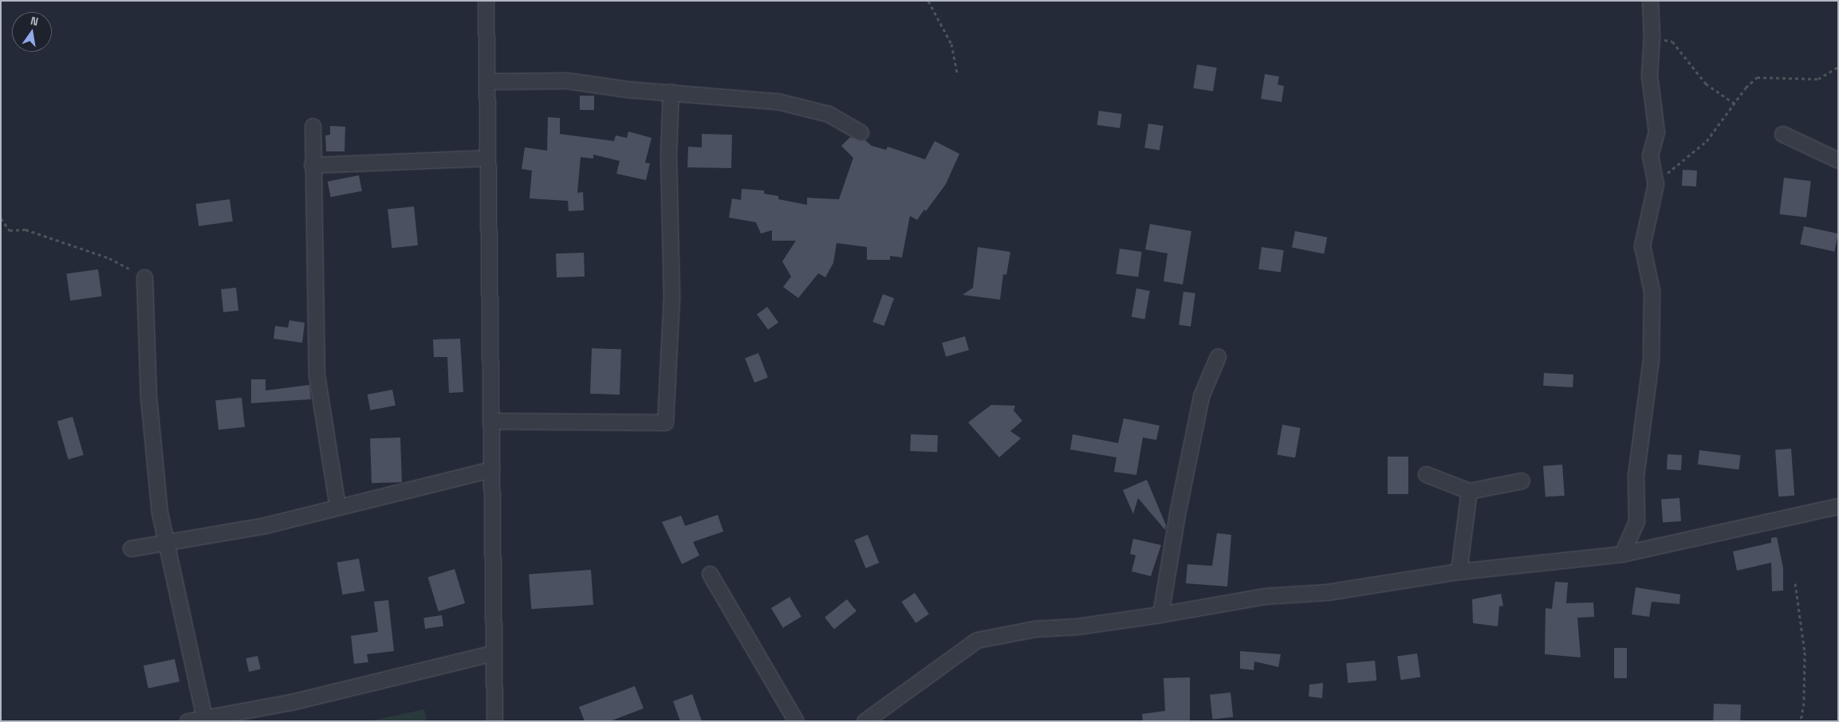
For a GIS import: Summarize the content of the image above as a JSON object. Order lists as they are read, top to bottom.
{
  "north": "top"
}
